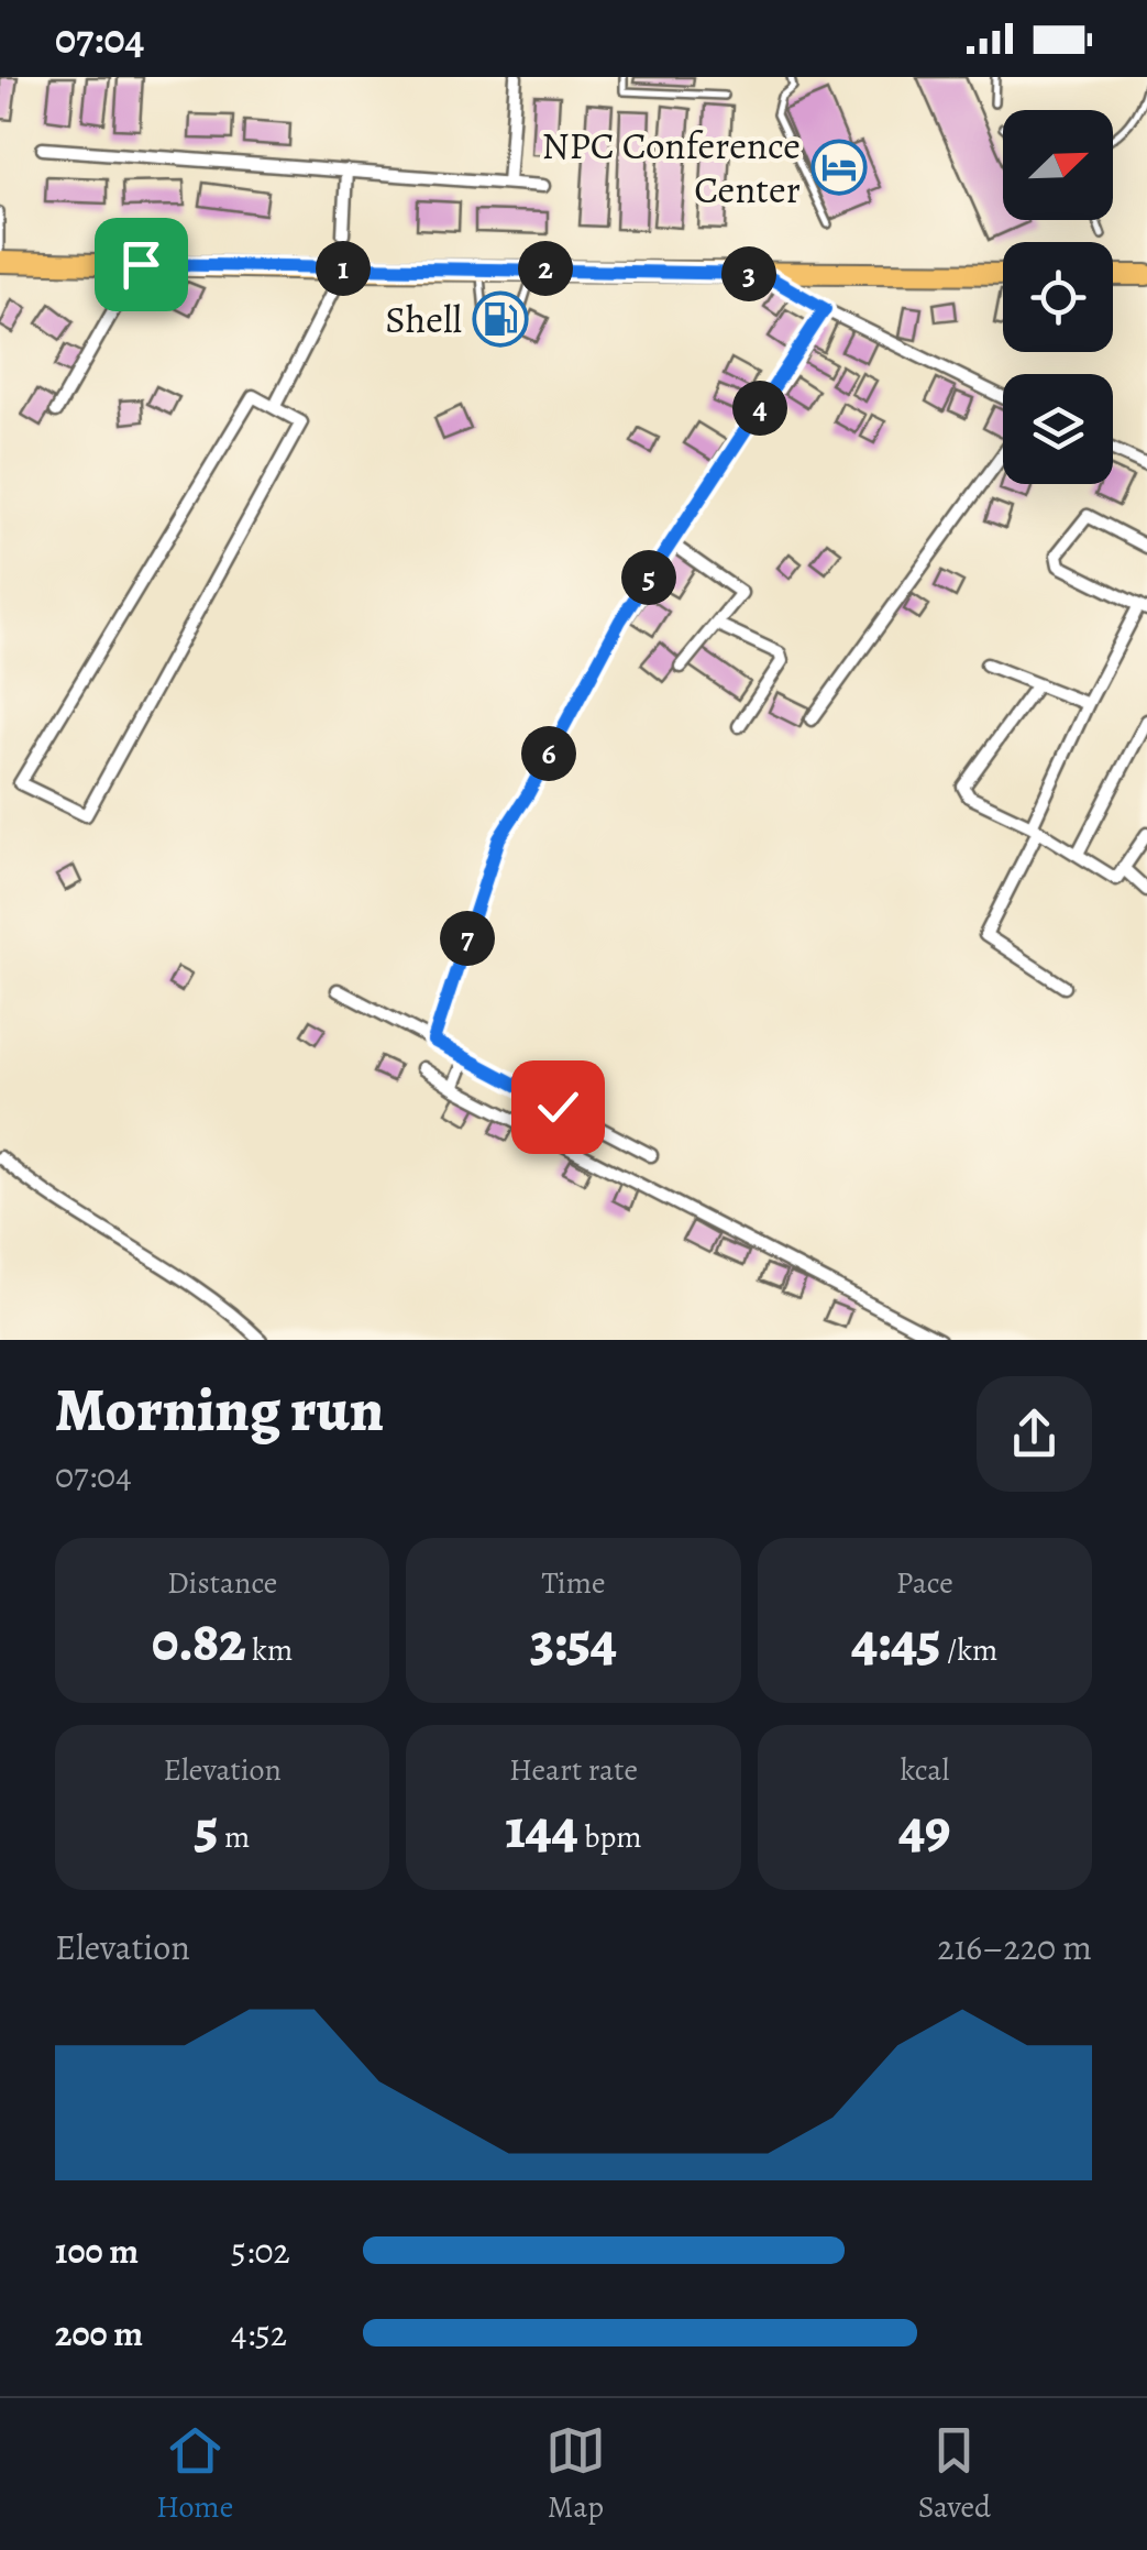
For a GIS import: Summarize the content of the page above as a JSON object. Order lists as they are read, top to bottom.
{
  "places": {
    "hotel": ["NPC Conference Center"],
    "fuel station": ["Shell"]
  },
  "north": "top right",
  "page": {
    "status": "07:04",
    "pins": [
      "1",
      "2",
      "3",
      "4",
      "5",
      "6",
      "7"
    ],
    "heading": ["Morning run", "07:04"],
    "stats": [
      ["Distance", "0.82 km"],
      ["Time", "3:54"],
      ["Pace", "4:45 /km"],
      ["Elevation", "5 m"],
      ["Heart rate", "144 bpm"],
      ["kcal", "49"]
    ],
    "chart": ["Elevation", "216–220 m"],
    "list": [
      {
        "name": "100 m",
        "note": "5:02"
      },
      {
        "name": "200 m",
        "note": "4:52"
      }
    ],
    "tabs": ["Home", "Map", "Saved"]
  }
}
